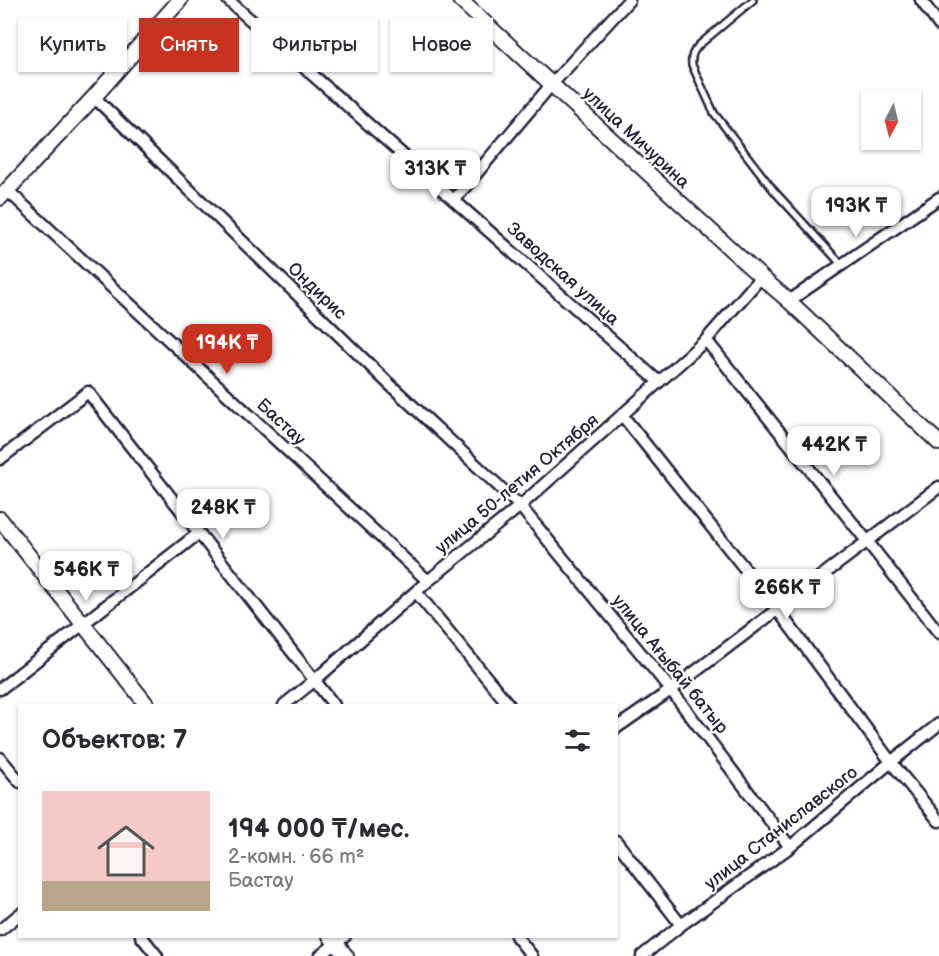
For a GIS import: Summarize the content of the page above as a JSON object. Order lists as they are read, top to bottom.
{
  "streets": {
    "street": [
      "улица Мичурина",
      "Заводская улица",
      "Ондирис",
      "Бастау",
      "улица 50-летия Октября",
      "улица Ағыбай батыр",
      "улица Станиславского"
    ]
  },
  "crossings": [
    ["улица Мичурина", "улица 50-летия Октября"],
    ["Заводская улица", "улица 50-летия Октября"],
    ["Ондирис", "улица 50-летия Октября"],
    ["Ондирис", "улица Ағыбай батыр"],
    ["Бастау", "улица 50-летия Октября"],
    ["улица 50-летия Октября", "улица Ағыбай батыр"],
    ["улица Ағыбай батыр", "улица Станиславского"]
  ],
  "north": "bottom",
  "page": {
    "chip": [
      "Купить",
      "Снять",
      "Фильтры",
      "Новое"
    ],
    "price": [
      "313K ₸",
      "193K ₸",
      "194K ₸",
      "442K ₸",
      "248K ₸",
      "546K ₸",
      "266K ₸"
    ],
    "heading": "Объектов: 7",
    "list": [
      {
        "name": "194 000 ₸/мес.",
        "note": "2-комн. · 66 m² · Бастау"
      }
    ]
  }
}
